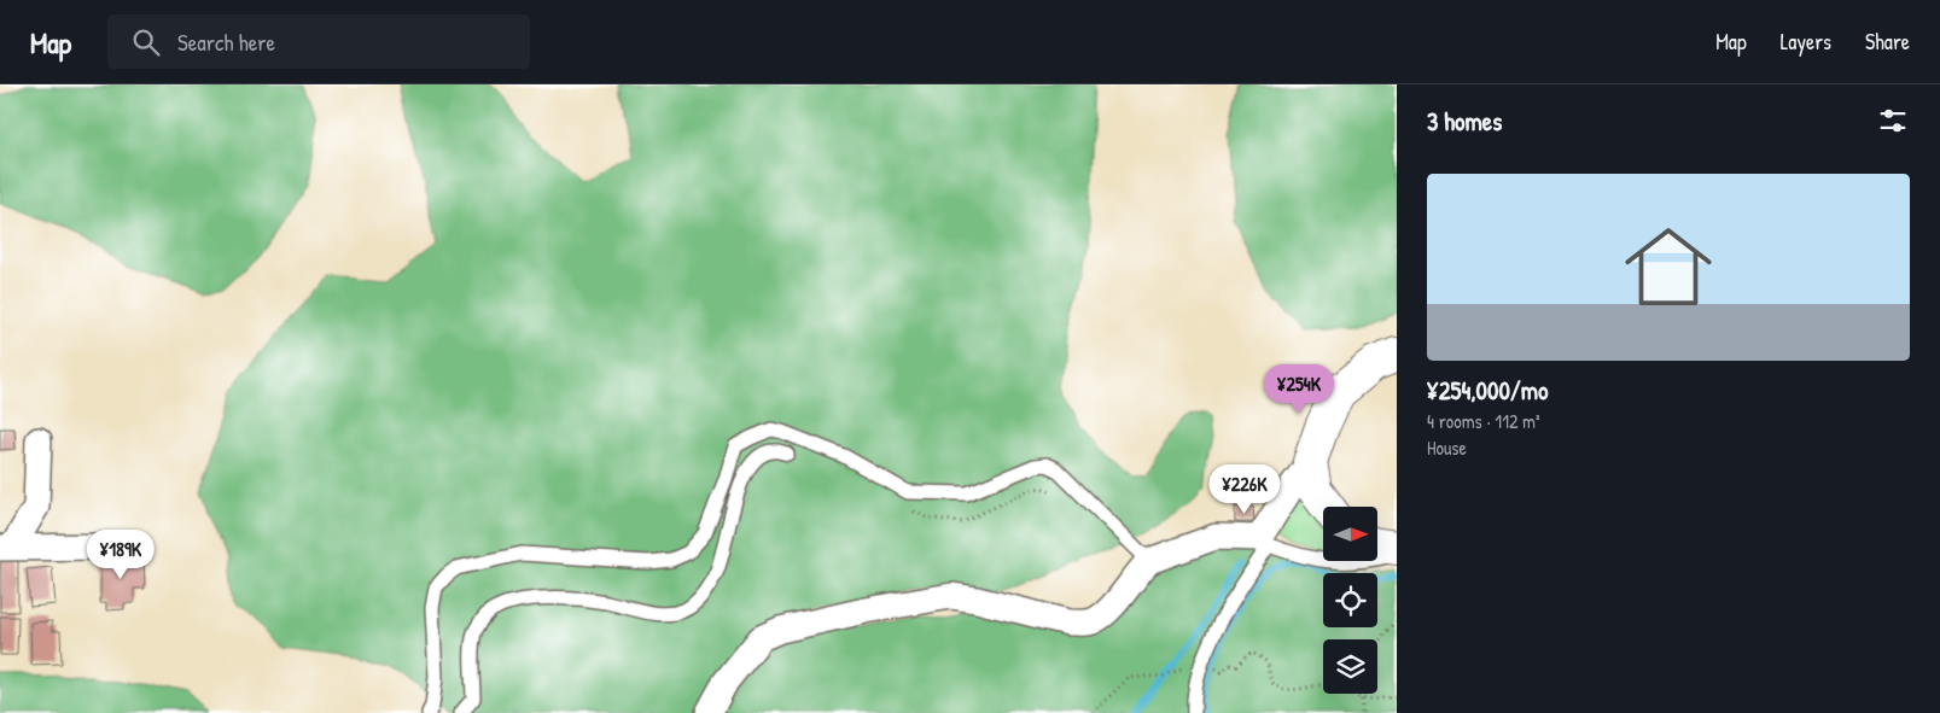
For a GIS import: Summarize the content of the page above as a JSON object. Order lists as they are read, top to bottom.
{
  "north": "right",
  "page": {
    "header": "Map",
    "search": "Search here",
    "nav": ["Map", "Layers", "Share"],
    "heading": "3 homes",
    "list": [
      {
        "name": "¥254,000/mo",
        "note": "4 rooms · 112 m² · House"
      }
    ],
    "price": ["¥254K", "¥226K", "¥189K"]
  }
}
